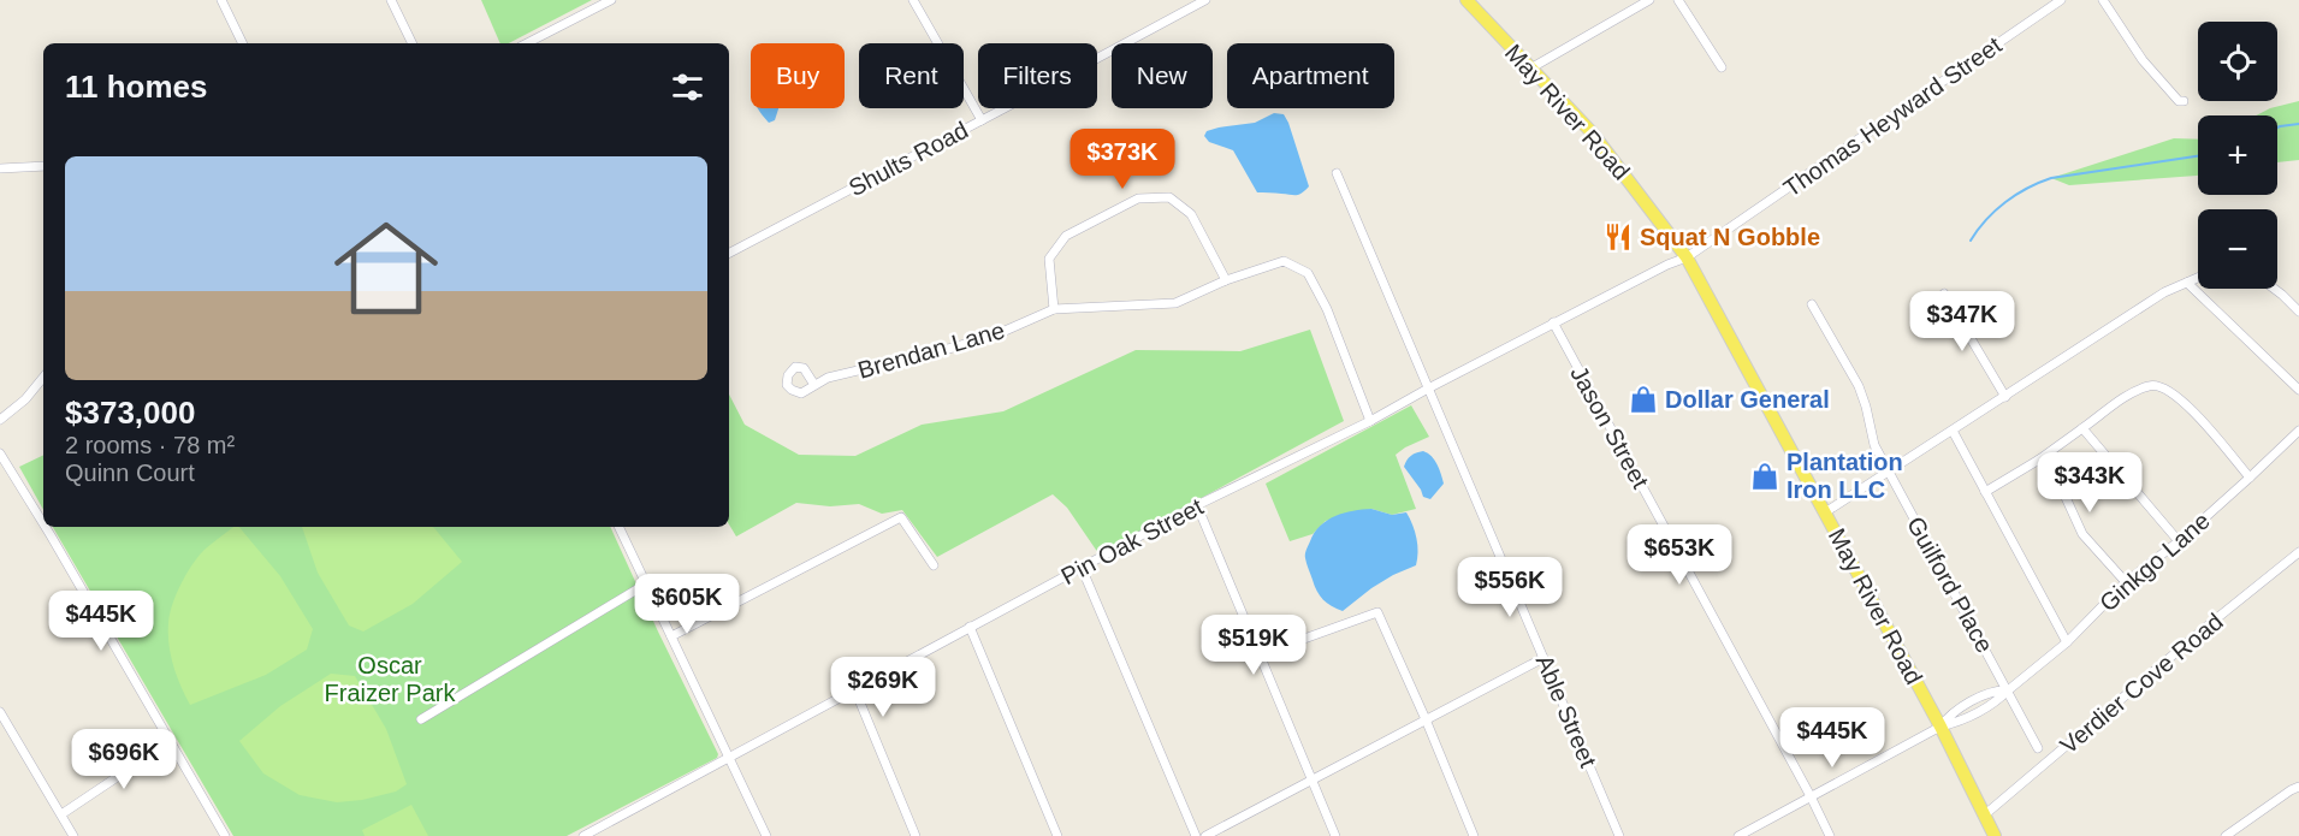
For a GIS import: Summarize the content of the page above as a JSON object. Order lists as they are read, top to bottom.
{
  "streets": {
    "main road": ["May River Road"],
    "street": [
      "Thomas Heyward Street",
      "Shults Road",
      "Brendan Lane",
      "Jason Street",
      "Pin Oak Street",
      "Ginkgo Lane",
      "Guilford Place",
      "Verdier Cove Road",
      "Able Street"
    ]
  },
  "crossings": [
    ["May River Road", "Thomas Heyward Street"],
    ["May River Road", "Pin Oak Street"],
    ["May River Road", "Ginkgo Lane"],
    ["May River Road", "Verdier Cove Road"],
    ["Thomas Heyward Street", "Pin Oak Street"],
    ["Brendan Lane", "Pin Oak Street"],
    ["Jason Street", "Pin Oak Street"],
    ["Jason Street", "Ginkgo Lane"],
    ["Pin Oak Street", "Able Street"],
    ["Ginkgo Lane", "Guilford Place"]
  ],
  "parks": ["Oscar Fraizer Park"],
  "places": {
    "restaurant": ["Squat N Gobble"],
    "shop": ["Dollar General", "Plantation Iron LLC"]
  },
  "page": {
    "map_buttons": ["+", "−"],
    "chip": [
      "Buy",
      "Rent",
      "Filters",
      "New",
      "Apartment"
    ],
    "heading": "11 homes",
    "price": [
      "$373K",
      "$347K",
      "$343K",
      "$653K",
      "$556K",
      "$605K",
      "$445K",
      "$519K",
      "$269K",
      "$445K",
      "$696K"
    ],
    "list": [
      {
        "name": "$373,000",
        "note": "2 rooms · 78 m² · Quinn Court"
      }
    ]
  }
}
